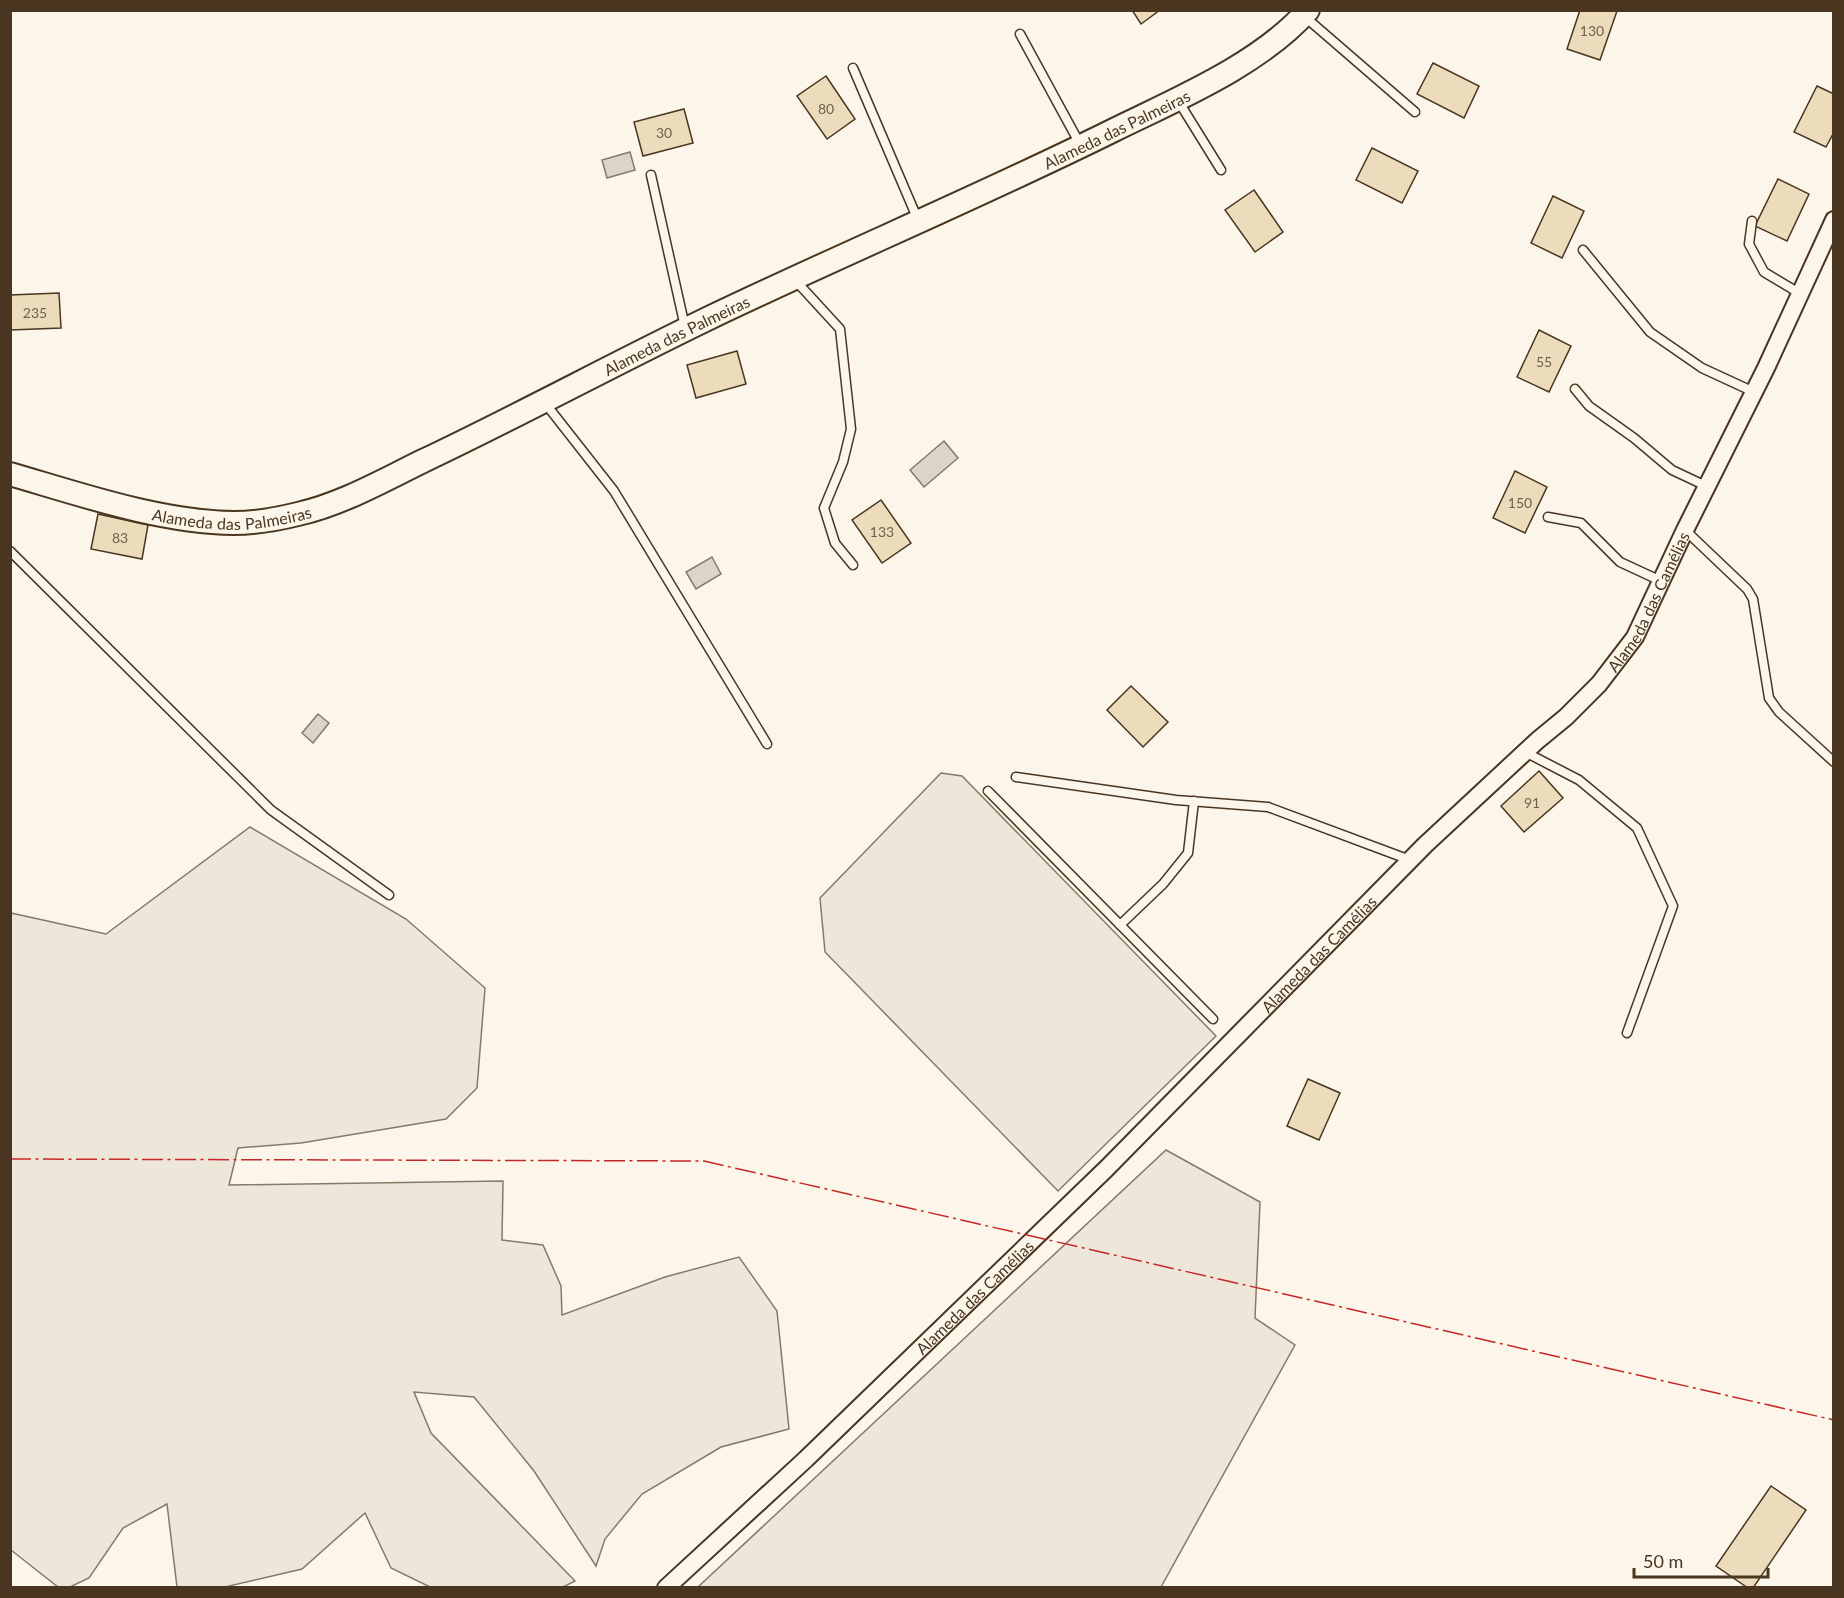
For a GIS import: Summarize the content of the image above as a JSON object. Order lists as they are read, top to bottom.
{
  "streets": {
    "street": ["Alameda das Palmeiras", "Alameda das Camélias"]
  },
  "house_numbers": [
    "130",
    "80",
    "30",
    "235",
    "55",
    "150",
    "133",
    "83",
    "91"
  ],
  "scale_bar": "50 m"
}
